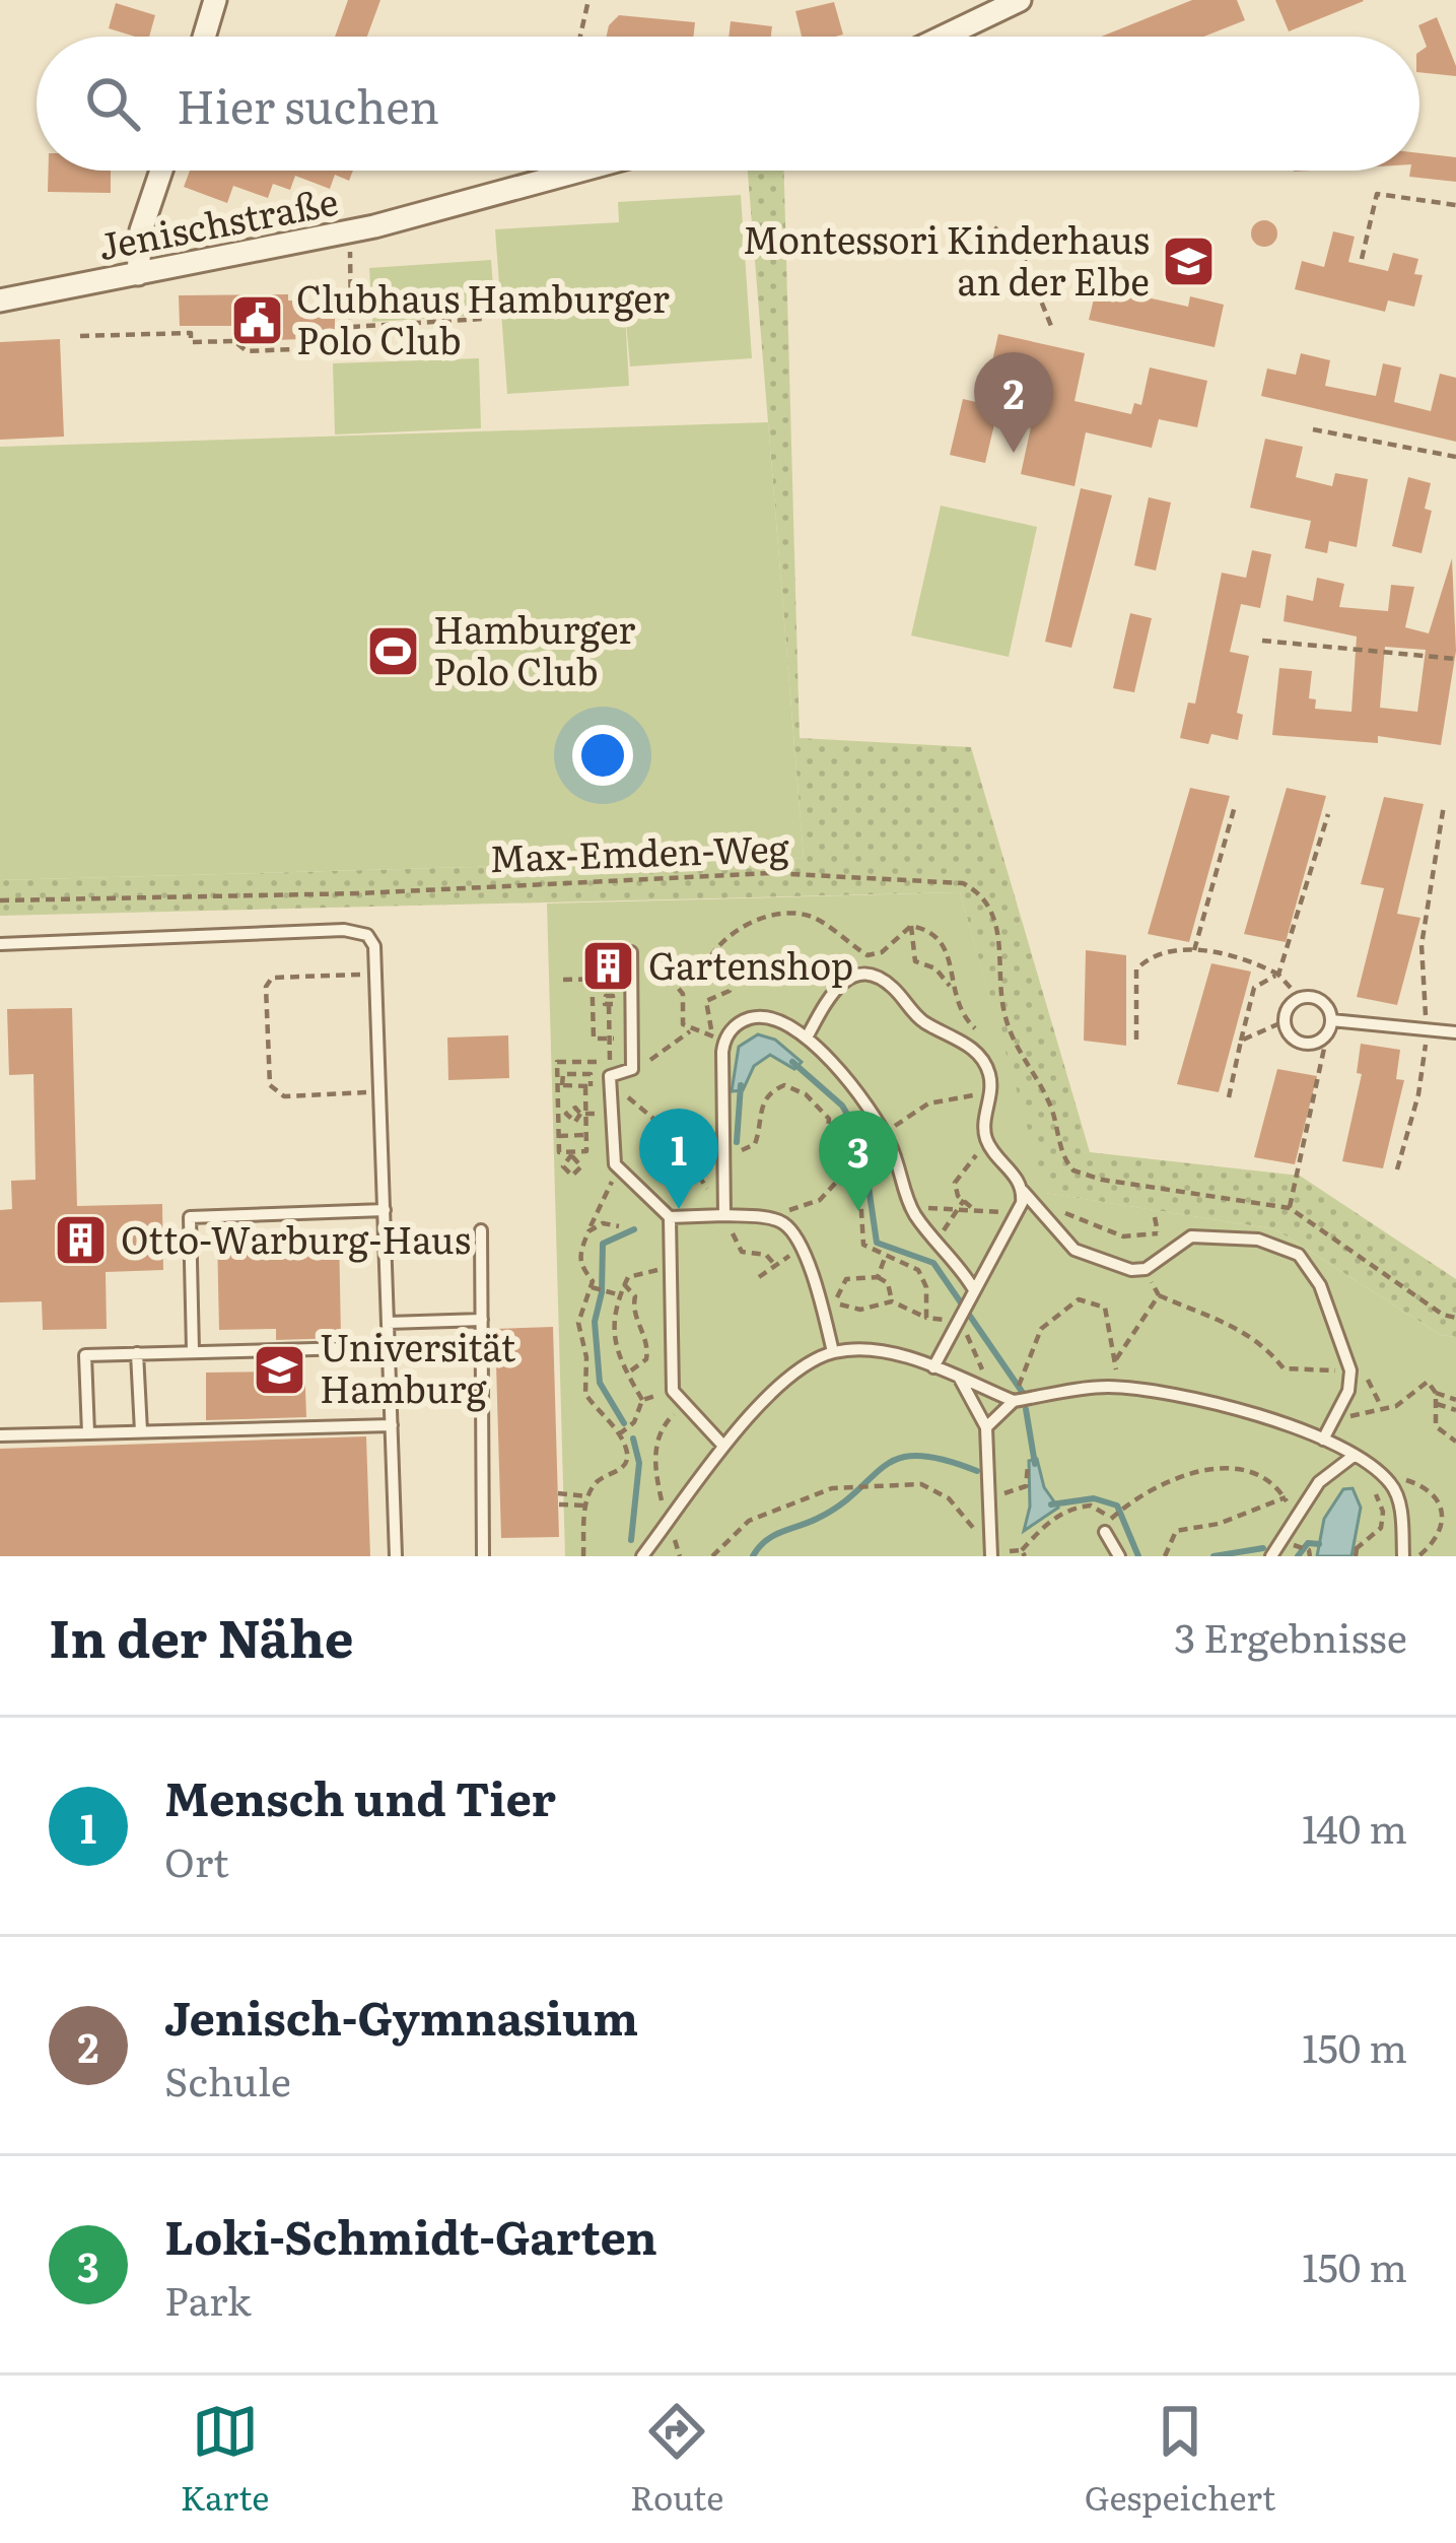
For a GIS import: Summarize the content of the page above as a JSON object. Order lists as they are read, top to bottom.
{
  "streets": {
    "street": ["Jenischstraße"],
    "path": ["Max-Emden-Weg"]
  },
  "places": {
    "school or university": ["Montessori Kinderhaus an der Elbe", "Universität Hamburg"],
    "public building": ["Clubhaus Hamburger Polo Club"],
    "sports": ["Hamburger Polo Club"],
    "building": ["Gartenshop", "Otto-Warburg-Haus"]
  },
  "page": {
    "search": "Hier suchen",
    "pins": ["2", "1", "3"],
    "heading": ["In der Nähe", "3 Ergebnisse"],
    "list": [
      {
        "mark": "1",
        "name": "Mensch und Tier",
        "note": "Ort",
        "value": "140 m"
      },
      {
        "mark": "2",
        "name": "Jenisch-Gymnasium",
        "note": "Schule",
        "value": "150 m"
      },
      {
        "mark": "3",
        "name": "Loki-Schmidt-Garten",
        "note": "Park",
        "value": "150 m"
      }
    ],
    "nav": ["Karte", "Route", "Gespeichert"]
  }
}
